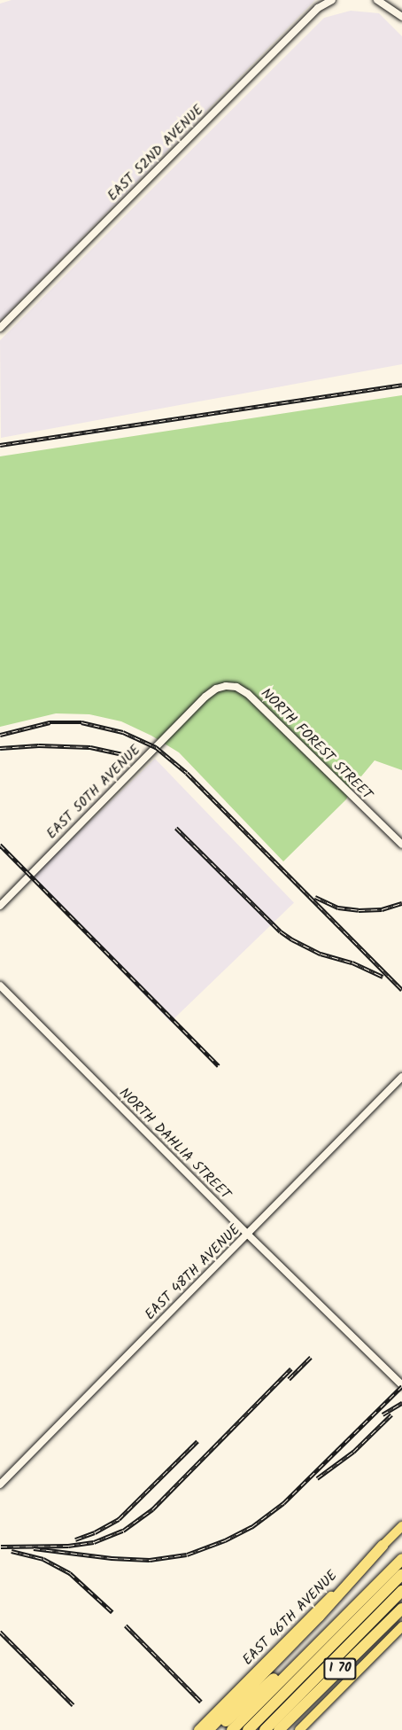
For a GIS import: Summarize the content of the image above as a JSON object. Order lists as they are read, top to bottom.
{
  "streets": {
    "highway": ["I 70"],
    "main road": ["EAST 46TH AVENUE"],
    "street": [
      "EAST 52ND AVENUE",
      "NORTH FOREST STREET",
      "EAST 50TH AVENUE",
      "NORTH DAHLIA STREET",
      "EAST 48TH AVENUE"
    ]
  },
  "crossings": [
    ["NORTH FOREST STREET", "EAST 50TH AVENUE"],
    ["NORTH DAHLIA STREET", "EAST 48TH AVENUE"]
  ]
}
